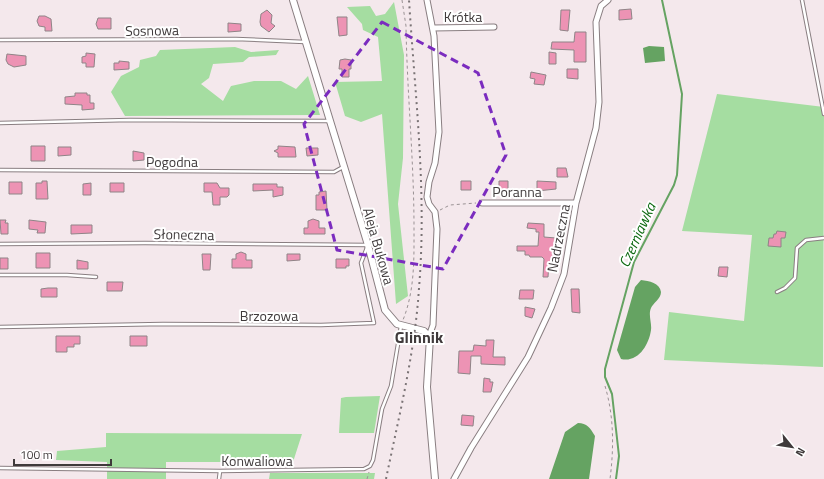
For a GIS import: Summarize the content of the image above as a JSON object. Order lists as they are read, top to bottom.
{
  "streets": {
    "street": [
      "Krótka",
      "Poranna",
      "Nadrzeczna",
      "Aleja Bukowa"
    ],
    "lane": [
      "Sosnowa",
      "Pogodna",
      "Słoneczna",
      "Brzozowa",
      "Konwaliowa"
    ]
  },
  "crossings": [
    ["Sosnowa", "Aleja Bukowa"],
    ["Pogodna", "Aleja Bukowa"],
    ["Poranna", "Nadrzeczna"],
    ["Słoneczna", "Aleja Bukowa"],
    ["Słoneczna", "Brzozowa"],
    ["Aleja Bukowa", "Brzozowa"],
    ["Aleja Bukowa", "Konwaliowa"]
  ],
  "districts": ["Glinnik"],
  "water": ["Czerniawka"],
  "scale_bar": "100 m",
  "north": "bottom right"
}
